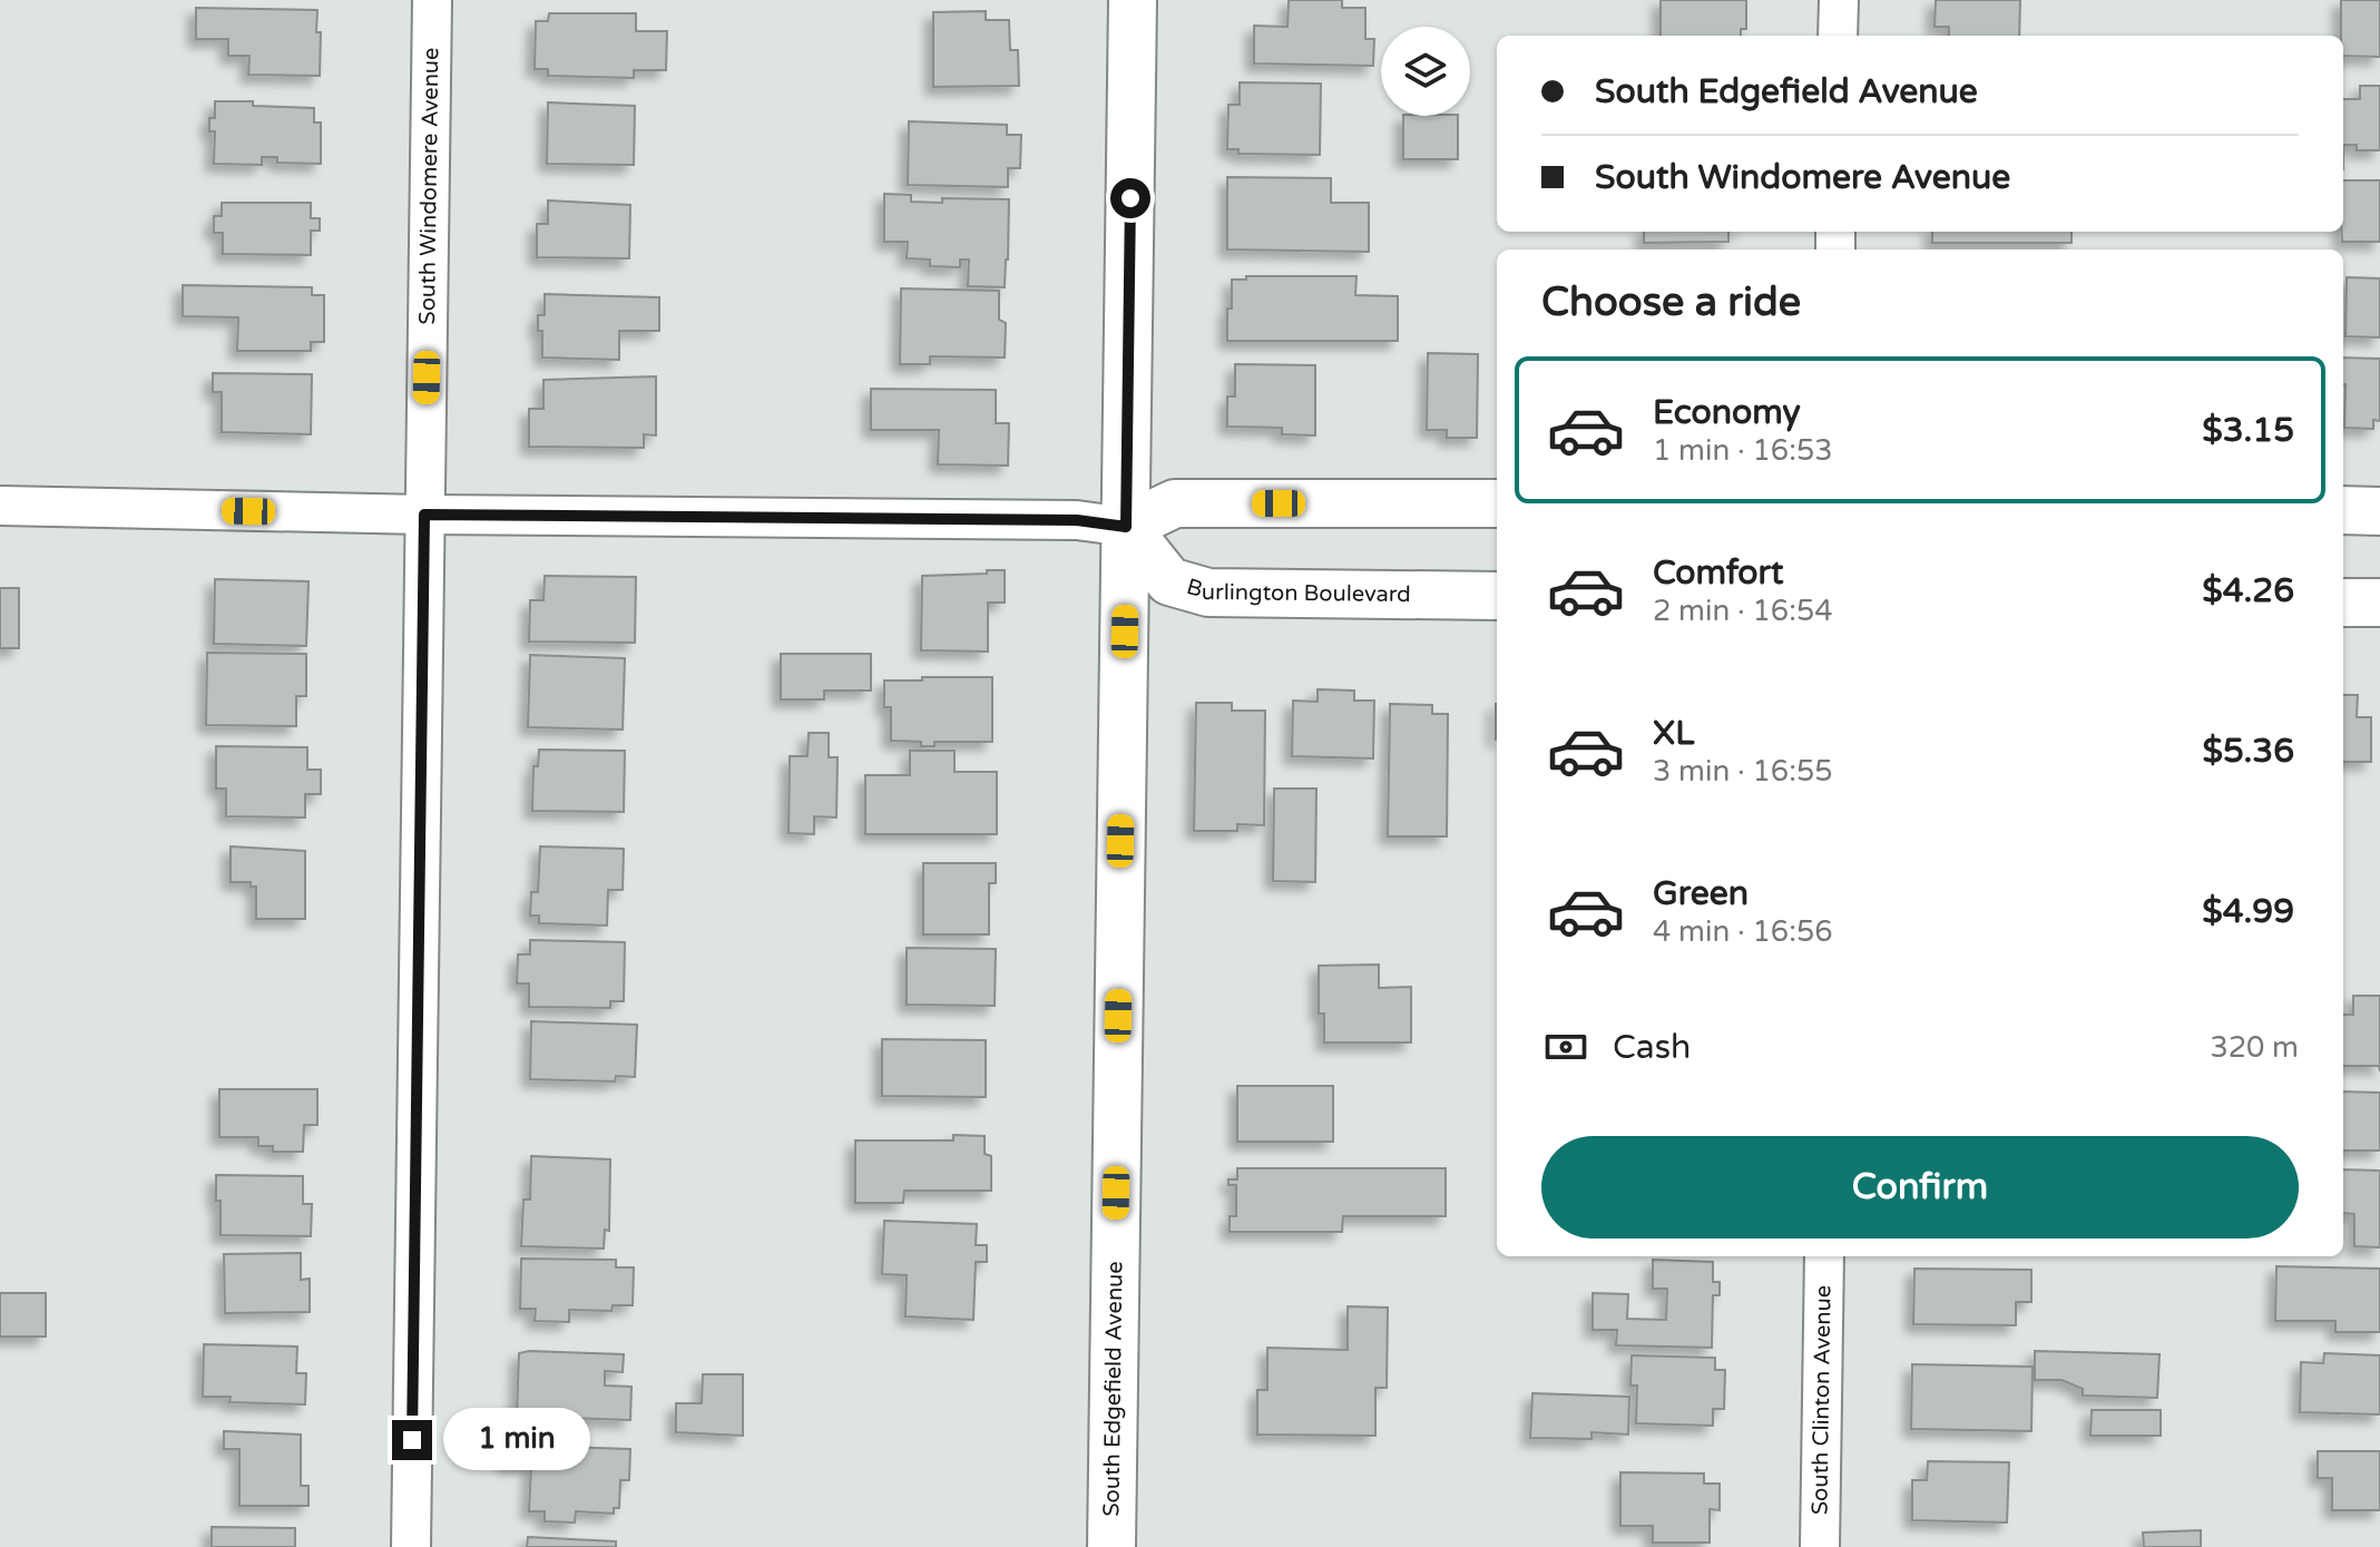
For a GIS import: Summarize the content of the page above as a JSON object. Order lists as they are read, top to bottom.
{
  "streets": {
    "street": [
      "South Windomere Avenue",
      "Burlington Boulevard",
      "South Edgefield Avenue",
      "South Clinton Avenue"
    ]
  },
  "crossings": [
    ["Burlington Boulevard", "South Edgefield Avenue"]
  ],
  "page": {
    "banner": ["South Edgefield Avenue", "South Windomere Avenue"],
    "heading": "Choose a ride",
    "list": [
      {
        "name": "Economy",
        "note": "1 min · 16:53",
        "value": "$3.15"
      },
      {
        "name": "Comfort",
        "note": "2 min · 16:54",
        "value": "$4.26"
      },
      {
        "name": "XL",
        "note": "3 min · 16:55",
        "value": "$5.36"
      },
      {
        "name": "Green",
        "note": "4 min · 16:56",
        "value": "$4.99"
      }
    ],
    "pay": ["Cash", "320 m"],
    "buttons": "Confirm",
    "bubble": "1 min"
  }
}
